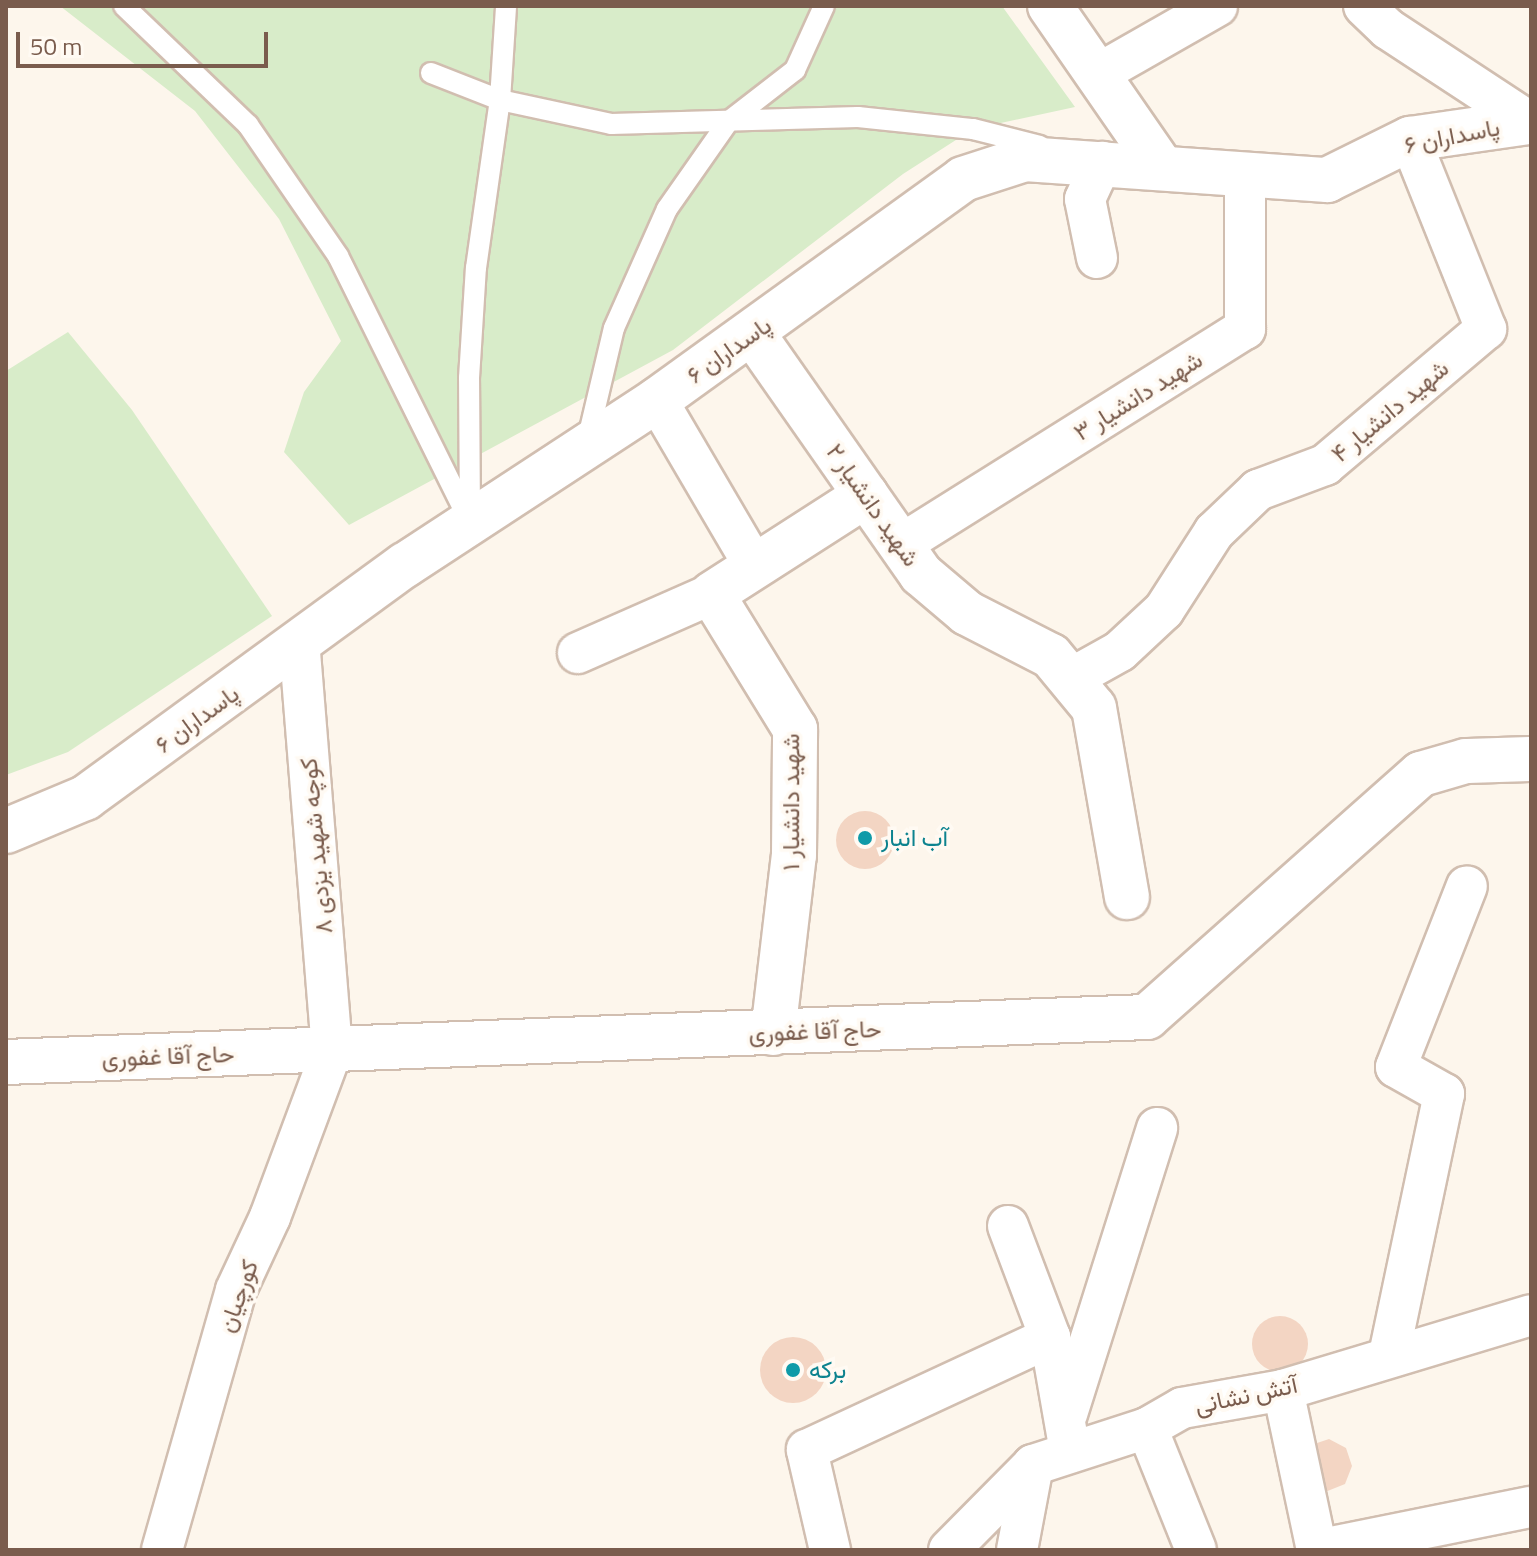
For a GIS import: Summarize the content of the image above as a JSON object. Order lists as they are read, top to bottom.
{
  "streets": {
    "street": [
      "پاسداران ۶",
      "شهید دانشیار ۳",
      "شهید دانشیار ۴",
      "شهید دانشیار ۲",
      "شهید دانشیار ۱",
      "کوچه شهید یزدی ۸",
      "حاج آقا غفوری",
      "کورچیان",
      "آتش نشانی"
    ]
  },
  "crossings": [
    ["پاسداران ۶", "شهید دانشیار ۳"],
    ["پاسداران ۶", "شهید دانشیار ۴"],
    ["پاسداران ۶", "شهید دانشیار ۲"],
    ["پاسداران ۶", "کوچه شهید یزدی ۸"],
    ["شهید دانشیار ۳", "شهید دانشیار ۲"],
    ["شهید دانشیار ۴", "شهید دانشیار ۲"],
    ["شهید دانشیار ۱", "حاج آقا غفوری"],
    ["کوچه شهید یزدی ۸", "حاج آقا غفوری"],
    ["کوچه شهید یزدی ۸", "کورچیان"],
    ["حاج آقا غفوری", "کورچیان"]
  ],
  "places": ["آب انبار", "برکه"],
  "scale_bar": "50 m"
}
